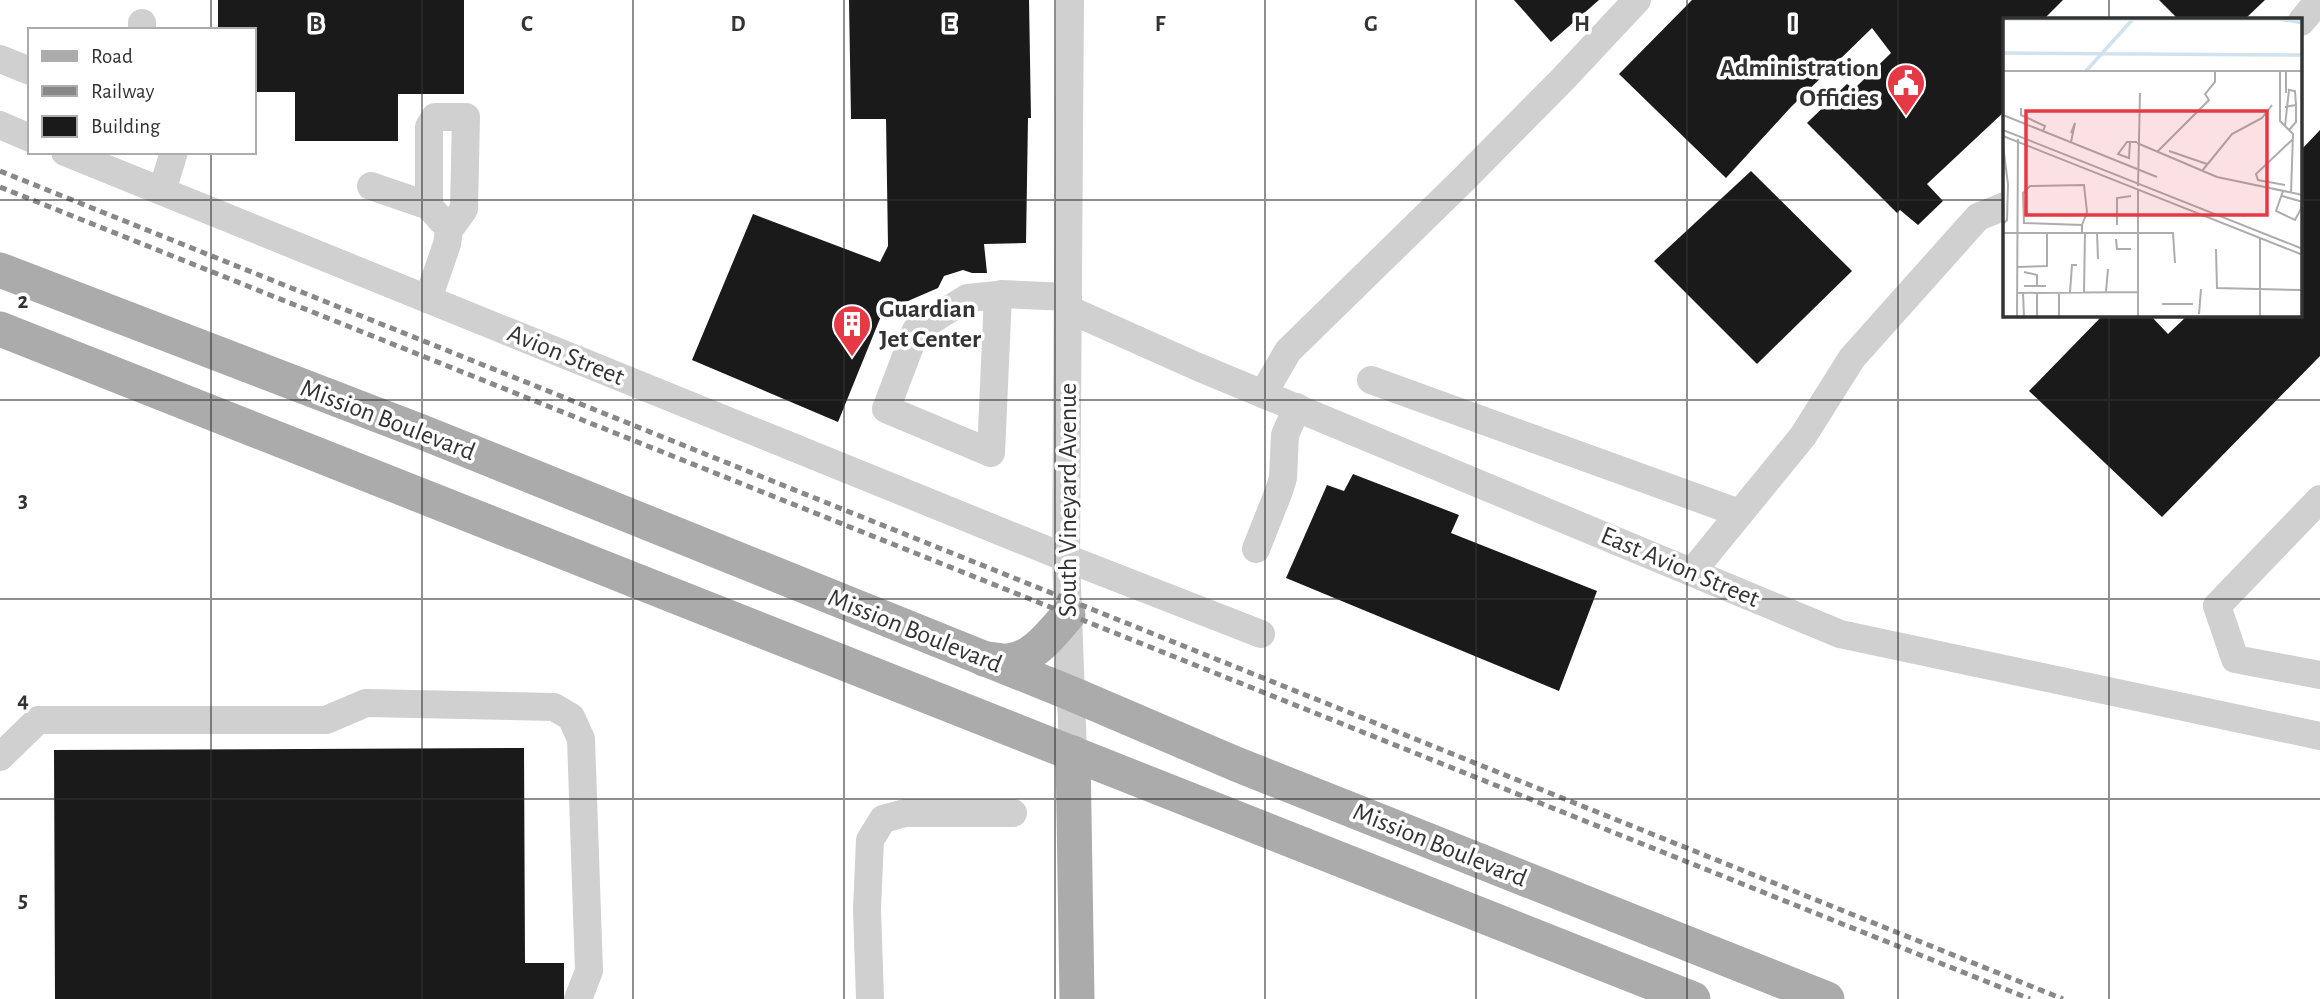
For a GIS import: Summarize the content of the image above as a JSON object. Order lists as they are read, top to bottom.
{
  "streets": {
    "main road": ["Mission Boulevard", "South Vineyard Avenue"],
    "street": ["Avion Street", "East Avion Street"]
  },
  "crossings": [
    ["Avion Street", "South Vineyard Avenue"],
    ["Mission Boulevard", "South Vineyard Avenue"],
    ["South Vineyard Avenue", "East Avion Street"]
  ],
  "places": {
    "public building": ["Administration Officies"],
    "building": ["Guardian Jet Center"]
  },
  "legend": ["Road", "Railway", "Building"],
  "grid": {
    "columns": [
      "B",
      "C",
      "D",
      "E",
      "F",
      "G",
      "H",
      "I"
    ],
    "rows": [
      "2",
      "3",
      "4",
      "5"
    ]
  }
}
